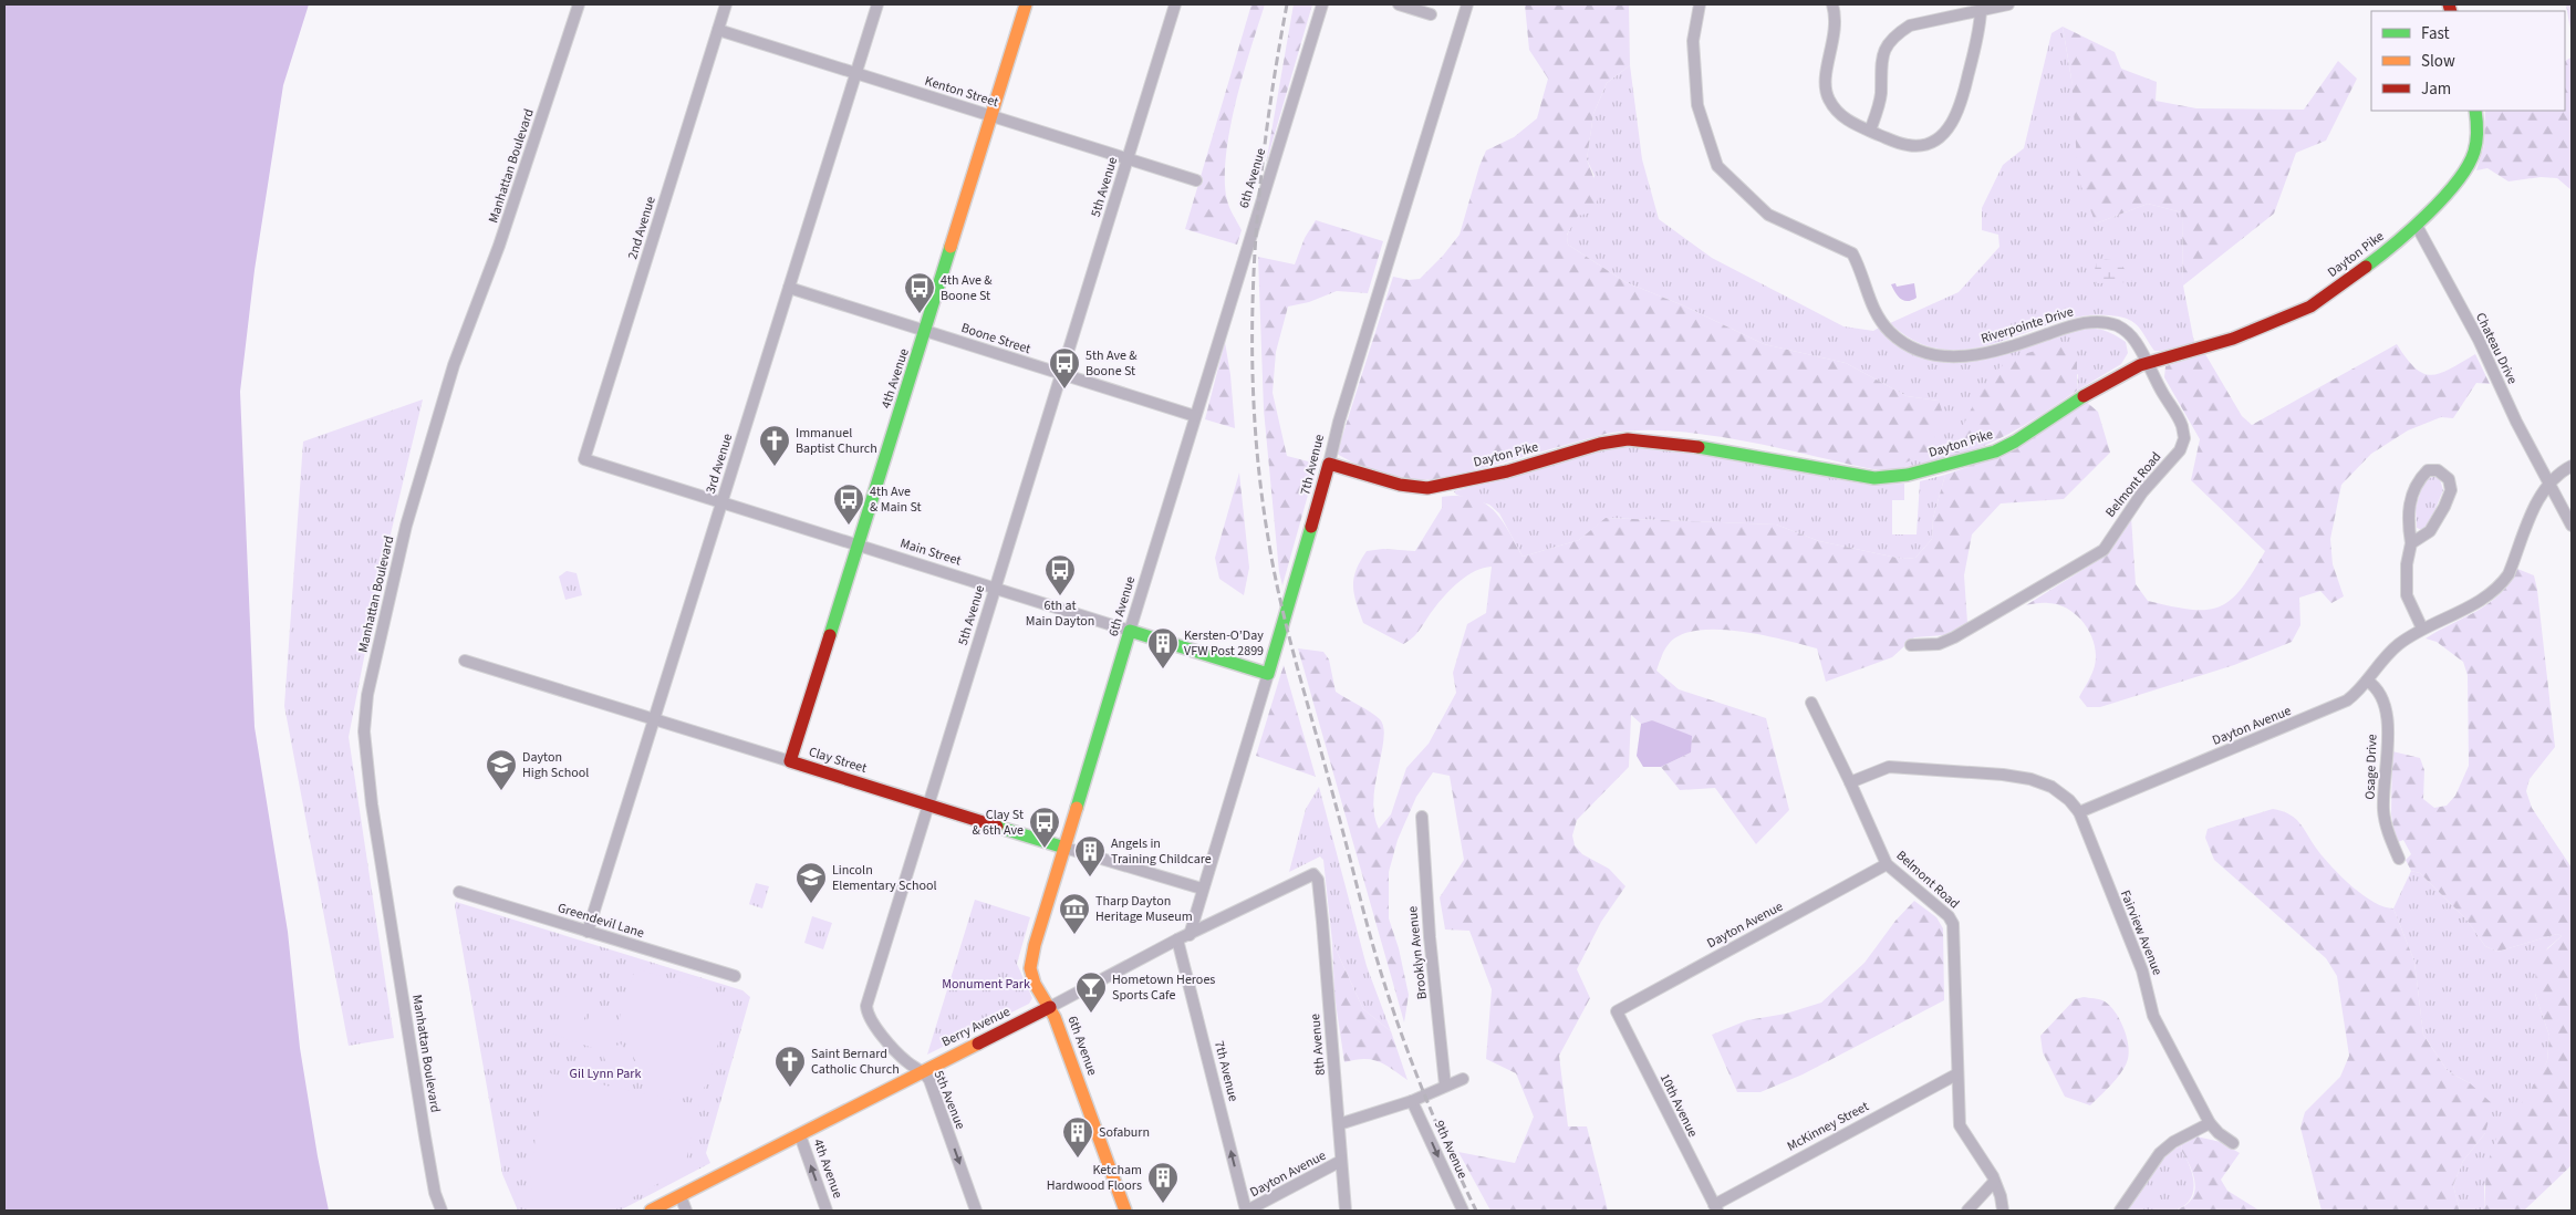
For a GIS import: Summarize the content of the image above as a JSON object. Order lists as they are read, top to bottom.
{
  "streets": {
    "street": [
      "Kenton Street",
      "Manhattan Boulevard",
      "6th Avenue",
      "5th Avenue",
      "2nd Avenue",
      "Dayton Pike",
      "Riverpointe Drive",
      "Boone Street",
      "Chateau Drive",
      "4th Avenue",
      "3rd Avenue",
      "7th Avenue",
      "Belmont Road",
      "Main Street",
      "Dayton Avenue",
      "Clay Street",
      "Osage Drive",
      "Greendevil Lane",
      "Fairview Avenue",
      "Brooklyn Avenue",
      "Berry Avenue",
      "8th Avenue",
      "10th Avenue",
      "McKinney Street",
      "9th Avenue"
    ]
  },
  "crossings": [
    ["Kenton Street", "5th Avenue"],
    ["Kenton Street", "2nd Avenue"],
    ["Kenton Street", "4th Avenue"],
    ["Kenton Street", "3rd Avenue"],
    ["6th Avenue", "Boone Street"],
    ["6th Avenue", "Main Street"],
    ["6th Avenue", "Clay Street"],
    ["6th Avenue", "Berry Avenue"],
    ["5th Avenue", "Boone Street"],
    ["5th Avenue", "Main Street"],
    ["5th Avenue", "Clay Street"],
    ["5th Avenue", "Berry Avenue"],
    ["2nd Avenue", "Main Street"],
    ["Dayton Pike", "Riverpointe Drive"],
    ["Dayton Pike", "Chateau Drive"],
    ["Dayton Pike", "7th Avenue"],
    ["Dayton Pike", "Belmont Road"],
    ["Riverpointe Drive", "Belmont Road"],
    ["Boone Street", "4th Avenue"],
    ["Boone Street", "3rd Avenue"],
    ["Chateau Drive", "Dayton Avenue"],
    ["4th Avenue", "Main Street"],
    ["4th Avenue", "Clay Street"],
    ["4th Avenue", "Berry Avenue"],
    ["3rd Avenue", "Main Street"],
    ["3rd Avenue", "Clay Street"],
    ["3rd Avenue", "Greendevil Lane"],
    ["7th Avenue", "Main Street"],
    ["7th Avenue", "Dayton Avenue"],
    ["7th Avenue", "Clay Street"],
    ["7th Avenue", "Berry Avenue"],
    ["Belmont Road", "Dayton Avenue"],
    ["Belmont Road", "McKinney Street"],
    ["Dayton Avenue", "Osage Drive"],
    ["Dayton Avenue", "Fairview Avenue"],
    ["Dayton Avenue", "8th Avenue"],
    ["Dayton Avenue", "10th Avenue"],
    ["Berry Avenue", "8th Avenue"],
    ["10th Avenue", "McKinney Street"]
  ],
  "one_way": ["9th Avenue"],
  "parks": ["Monument Park", "Gil Lynn Park"],
  "places": {
    "bus stop": [
      "4th Ave & Boone St",
      "5th Ave & Boone St",
      "4th Ave & Main St",
      "6th at Main Dayton",
      "Clay St & 6th Ave"
    ],
    "church": ["Immanuel Baptist Church", "Saint Bernard Catholic Church"],
    "building": [
      "Kersten-O’Day VFW Post 2899",
      "Angels in Training Childcare",
      "Sofaburn",
      "Ketcham Hardwood Floors"
    ],
    "school or university": ["Dayton High School", "Lincoln Elementary School"],
    "museum": ["Tharp Dayton Heritage Museum"],
    "bar": ["Hometown Heroes Sports Cafe"]
  },
  "legend": ["Fast", "Slow", "Jam"]
}
